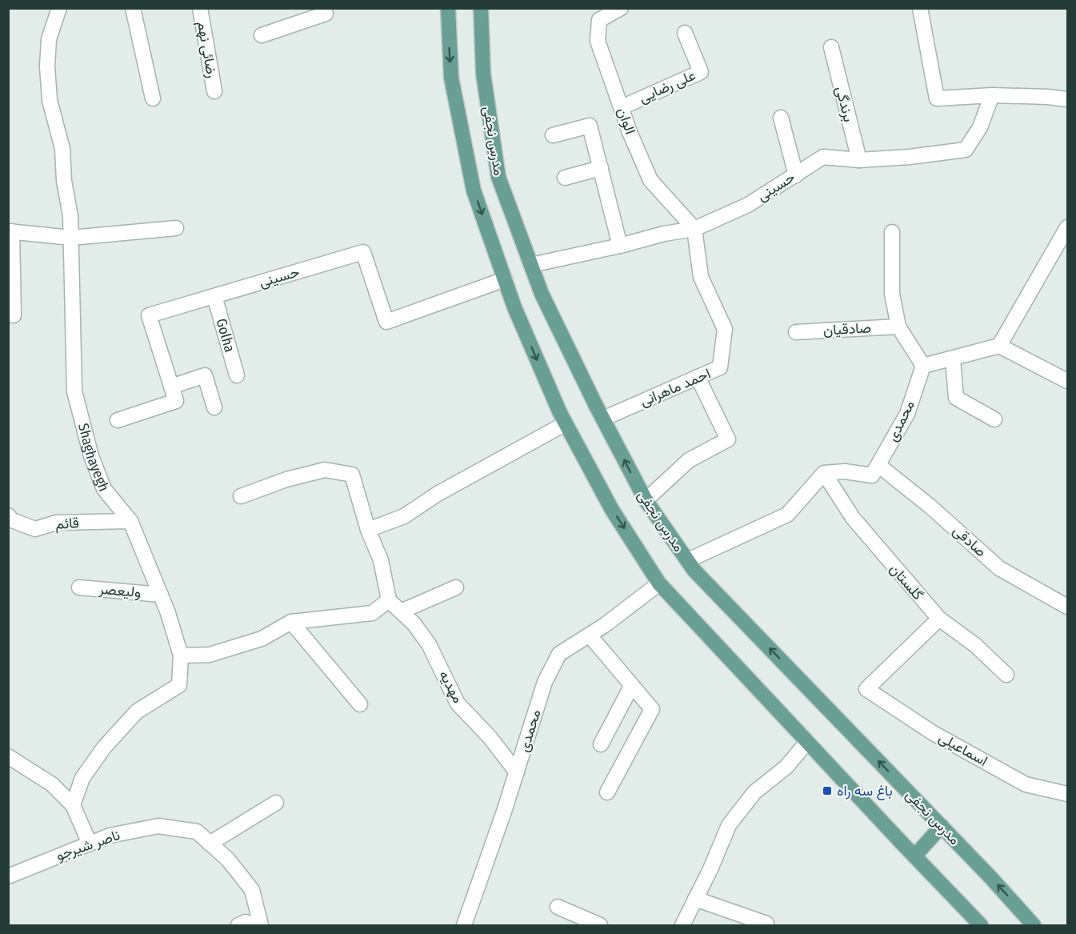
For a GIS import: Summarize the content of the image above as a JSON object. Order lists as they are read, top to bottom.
{
  "streets": {
    "main road": ["مدرس نجفی"],
    "street": [
      "رضائی نهم",
      "علی رضایی",
      "برندگی",
      "الوان",
      "حسینی",
      "صادقیان",
      "Golha",
      "احمد ماهرانی",
      "محمدی",
      "Shaghayegh",
      "قائم",
      "صادقی",
      "گلستان",
      "ولیعصر",
      "مهدیه",
      "اسماعیلی",
      "ناصر شیرجو"
    ]
  },
  "crossings": [
    ["علی رضایی", "الوان"],
    ["برندگی", "حسینی"],
    ["الوان", "حسینی"],
    ["الوان", "احمد ماهرانی"],
    ["مدرس نجفی", "حسینی"],
    ["مدرس نجفی", "احمد ماهرانی"],
    ["مدرس نجفی", "محمدی"],
    ["حسینی", "Golha"],
    ["حسینی", "احمد ماهرانی"],
    ["محمدی", "صادقی"],
    ["محمدی", "مهدیه"],
    ["Shaghayegh", "قائم"],
    ["Shaghayegh", "ولیعصر"],
    ["گلستان", "اسماعیلی"]
  ],
  "places": {
    "transit": ["باغ سه راه"]
  }
}
